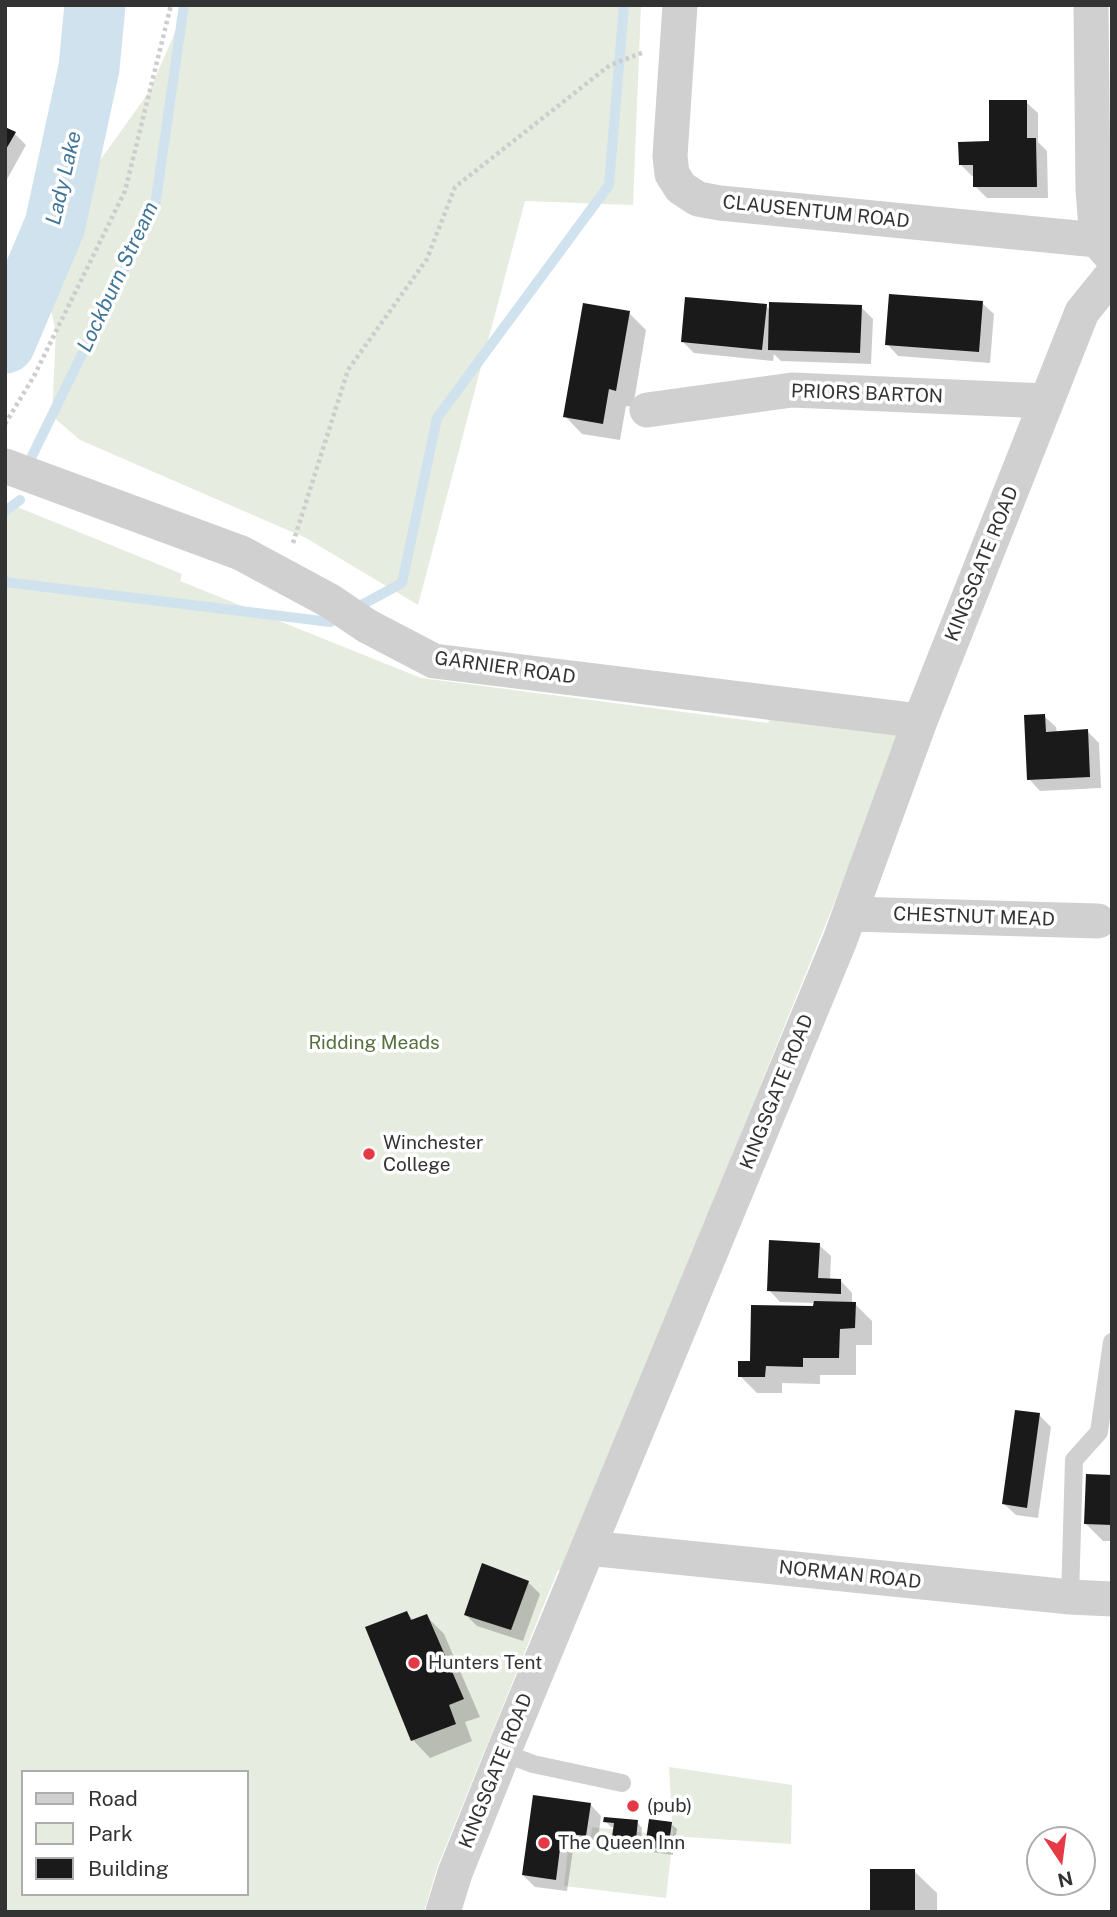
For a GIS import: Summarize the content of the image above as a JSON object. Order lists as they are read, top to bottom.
{
  "streets": {
    "street": [
      "CLAUSENTUM ROAD",
      "PRIORS BARTON",
      "KINGSGATE ROAD",
      "GARNIER ROAD",
      "CHESTNUT MEAD",
      "NORMAN ROAD"
    ]
  },
  "crossings": [
    ["PRIORS BARTON", "KINGSGATE ROAD"],
    ["KINGSGATE ROAD", "GARNIER ROAD"],
    ["KINGSGATE ROAD", "CHESTNUT MEAD"],
    ["KINGSGATE ROAD", "NORMAN ROAD"]
  ],
  "water": ["Lady Lake", "Lockburn Stream"],
  "parks": ["Ridding Meads"],
  "places": [
    "Winchester College",
    "Hunters Tent",
    "(pub)",
    "The Queen Inn"
  ],
  "legend": ["Road", "Park", "Building"],
  "north": "bottom"
}
